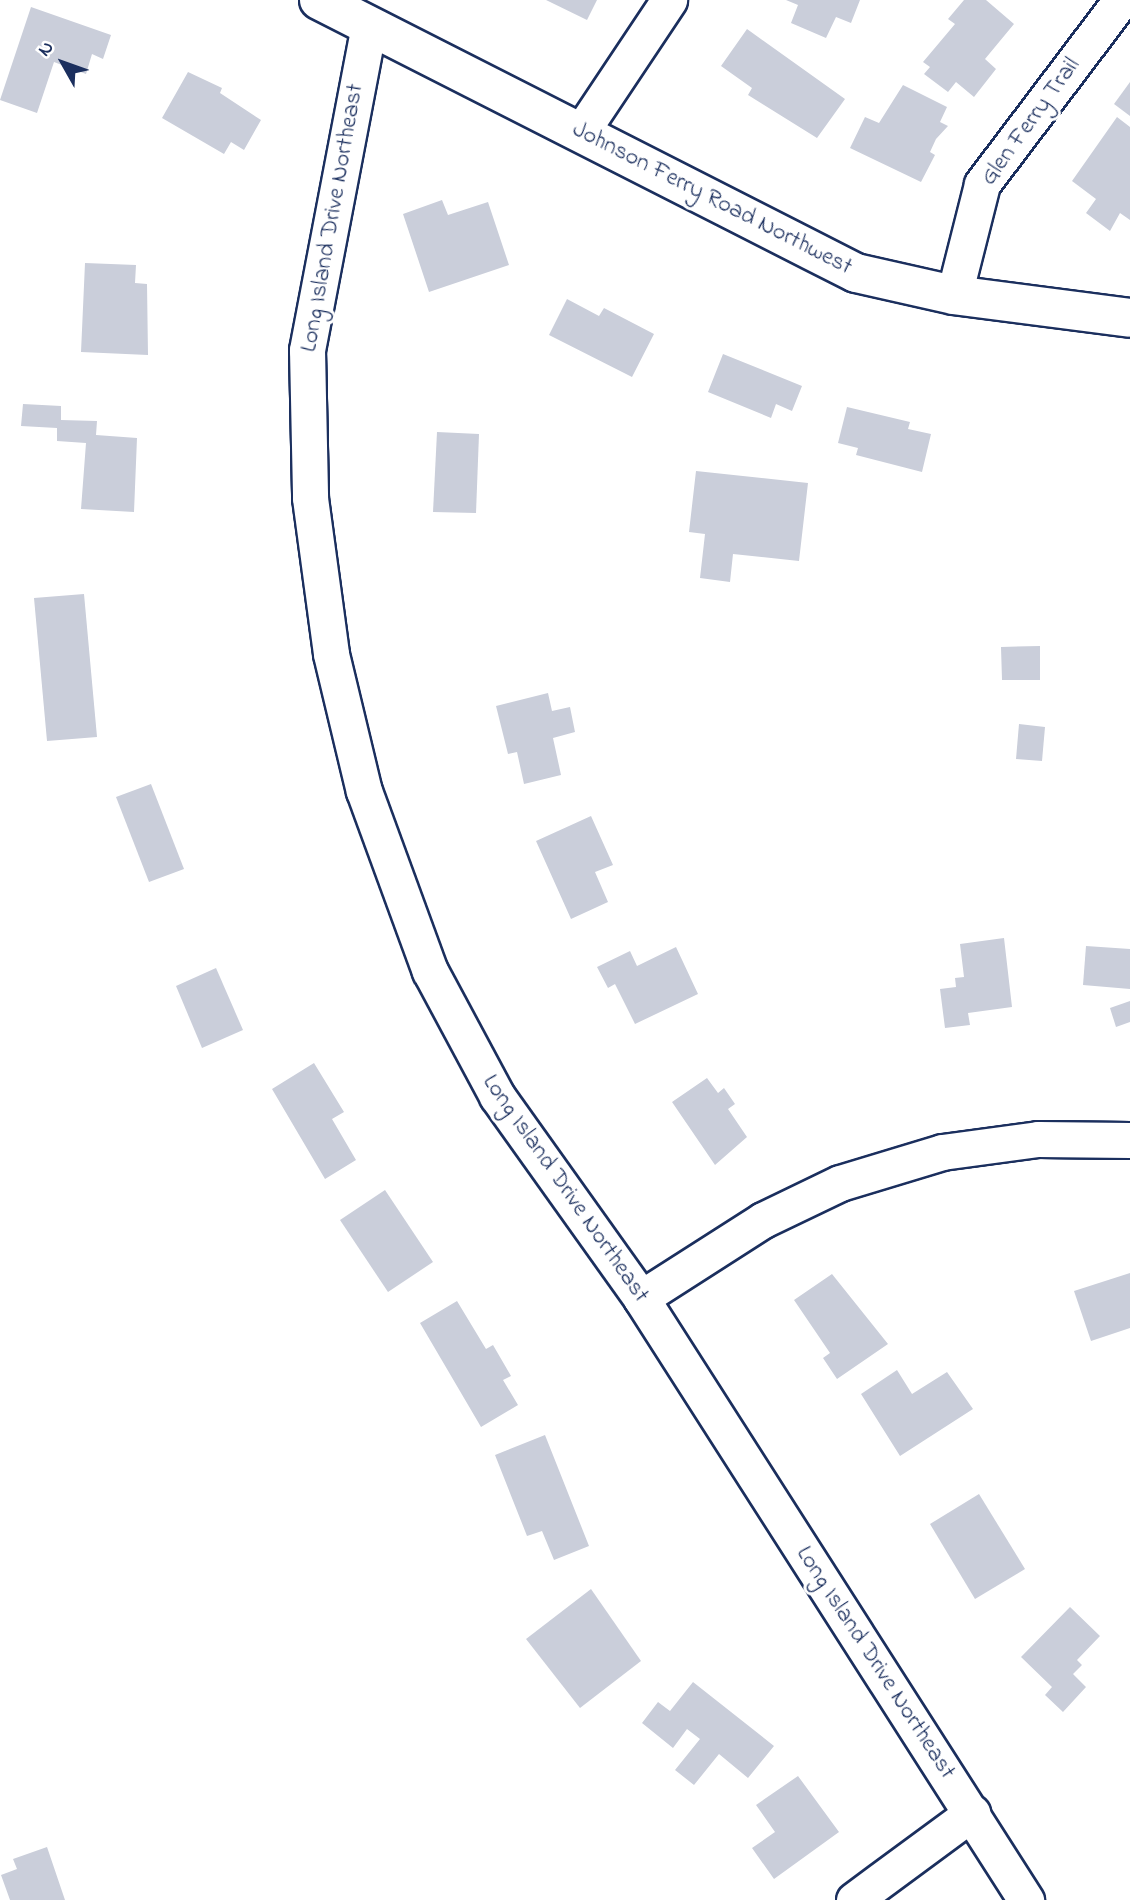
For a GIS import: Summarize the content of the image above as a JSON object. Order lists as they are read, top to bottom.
{
  "streets": {
    "street": ["Glen Ferry Trail", "Johnson Ferry Road Northwest", "Long Island Drive Northeast"]
  },
  "crossings": [
    ["Glen Ferry Trail", "Johnson Ferry Road Northwest"],
    ["Johnson Ferry Road Northwest", "Long Island Drive Northeast"]
  ],
  "north": "top left"
}
